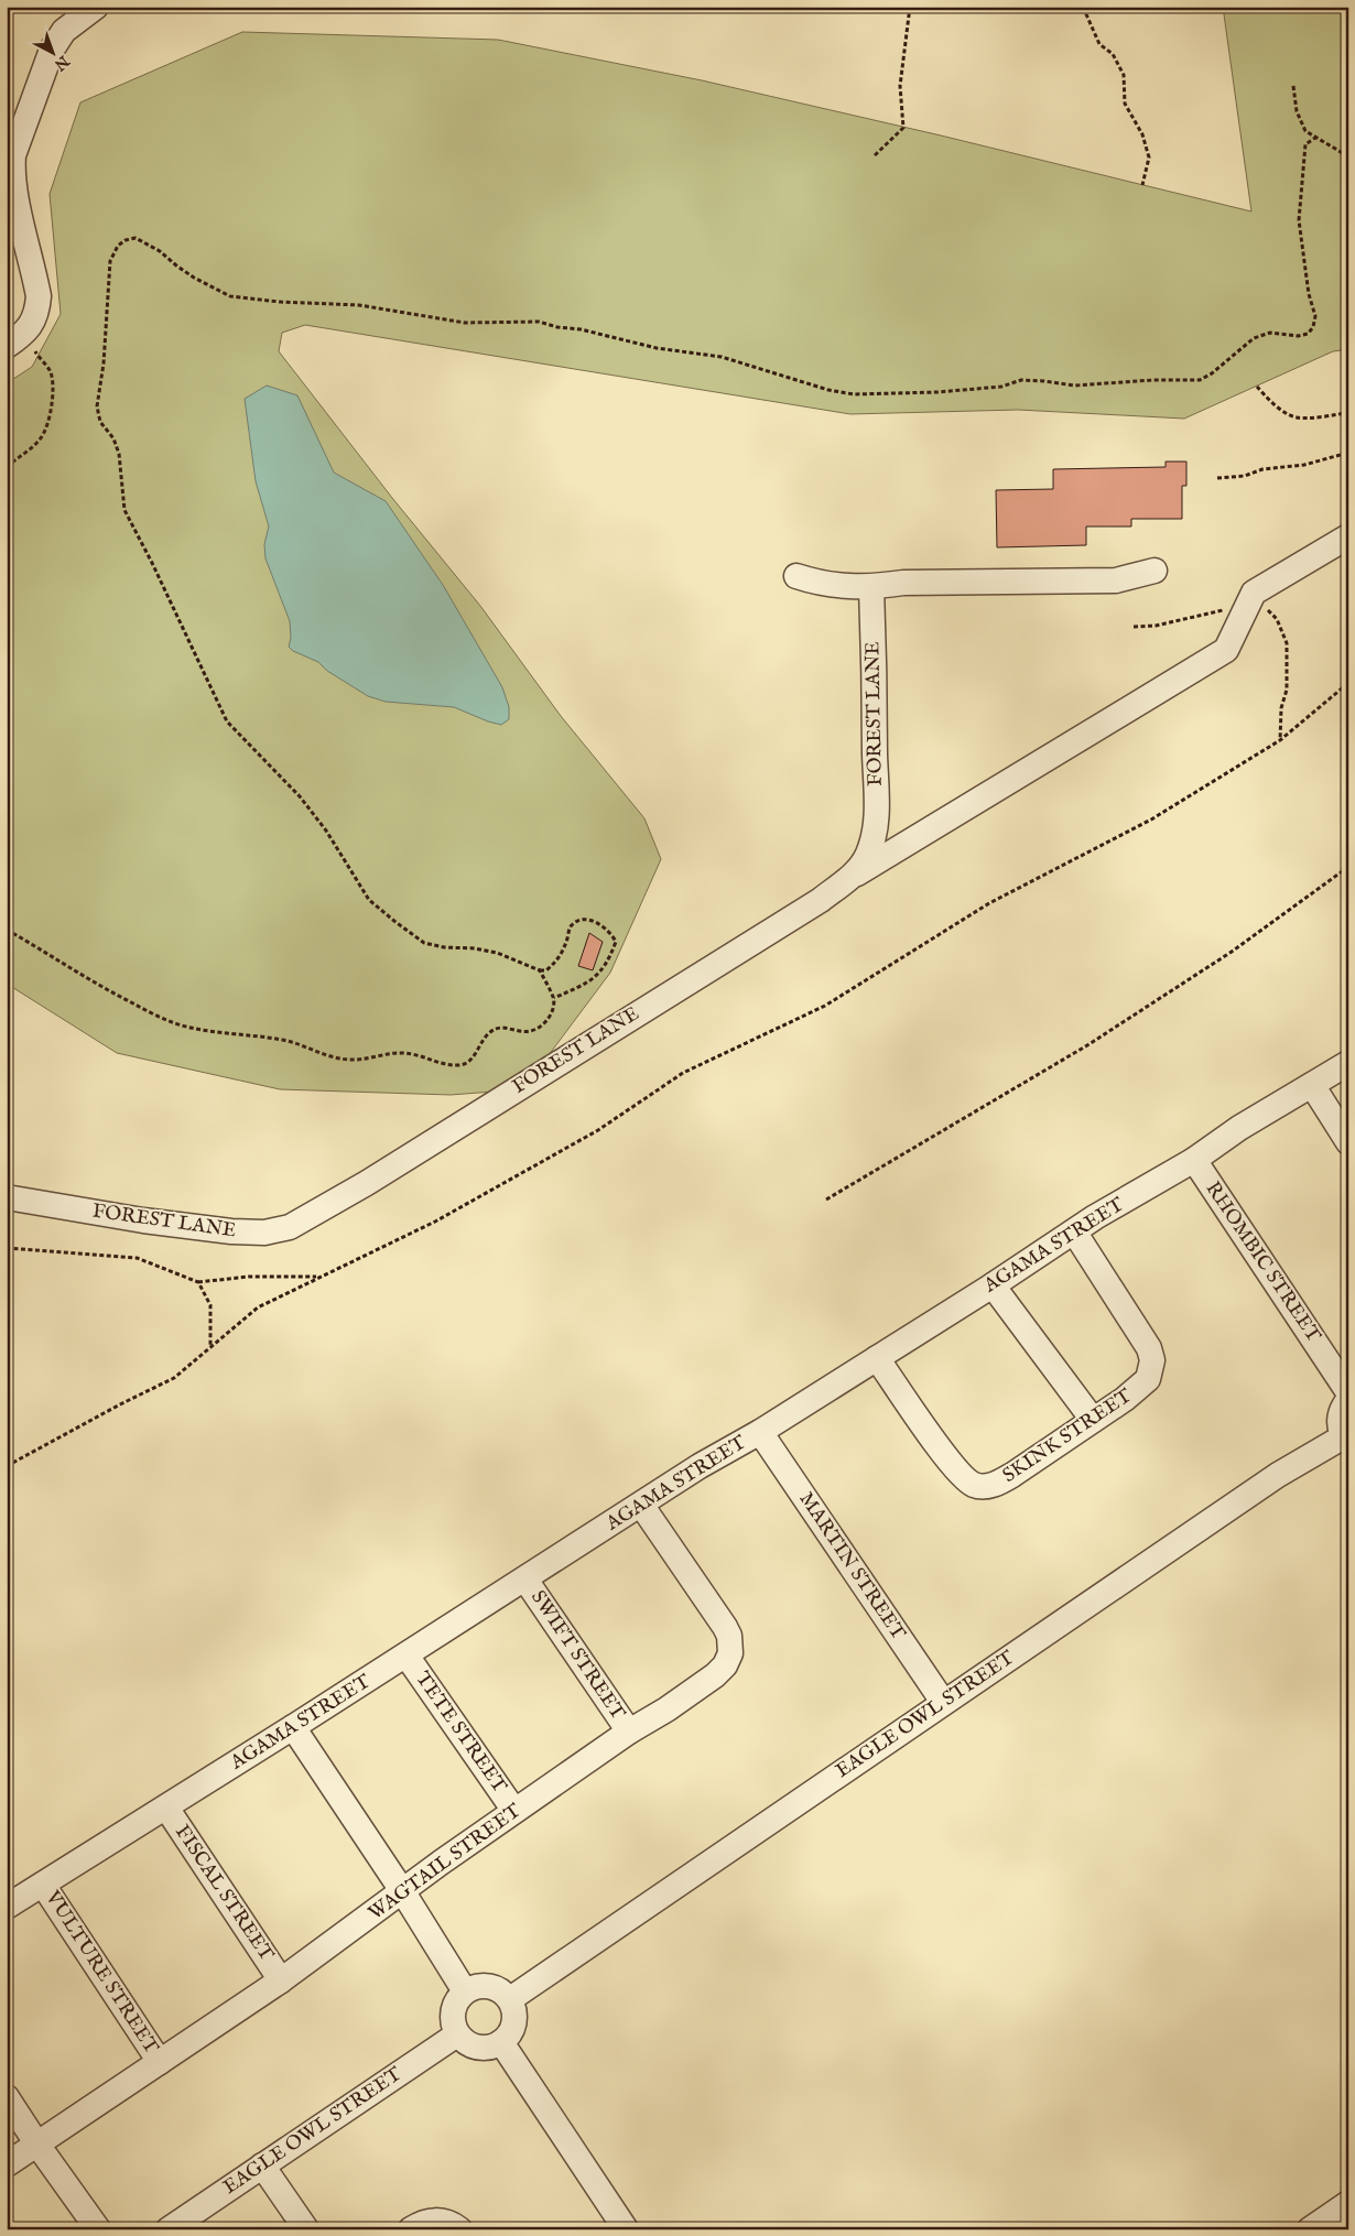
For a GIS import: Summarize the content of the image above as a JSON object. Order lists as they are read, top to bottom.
{
  "streets": {
    "street": [
      "FOREST LANE",
      "AGAMA STREET",
      "RHOMBIC STREET",
      "SKINK STREET",
      "MARTIN STREET",
      "SWIFT STREET",
      "EAGLE OWL STREET",
      "TETE STREET",
      "WAGTAIL STREET",
      "FISCAL STREET",
      "VULTURE STREET"
    ]
  },
  "crossings": [
    ["AGAMA STREET", "RHOMBIC STREET"],
    ["AGAMA STREET", "SKINK STREET"],
    ["AGAMA STREET", "MARTIN STREET"],
    ["AGAMA STREET", "SWIFT STREET"],
    ["AGAMA STREET", "TETE STREET"],
    ["AGAMA STREET", "WAGTAIL STREET"],
    ["AGAMA STREET", "FISCAL STREET"],
    ["AGAMA STREET", "VULTURE STREET"],
    ["MARTIN STREET", "EAGLE OWL STREET"],
    ["SWIFT STREET", "WAGTAIL STREET"],
    ["TETE STREET", "WAGTAIL STREET"],
    ["WAGTAIL STREET", "FISCAL STREET"],
    ["WAGTAIL STREET", "VULTURE STREET"]
  ],
  "north": "bottom right"
}
